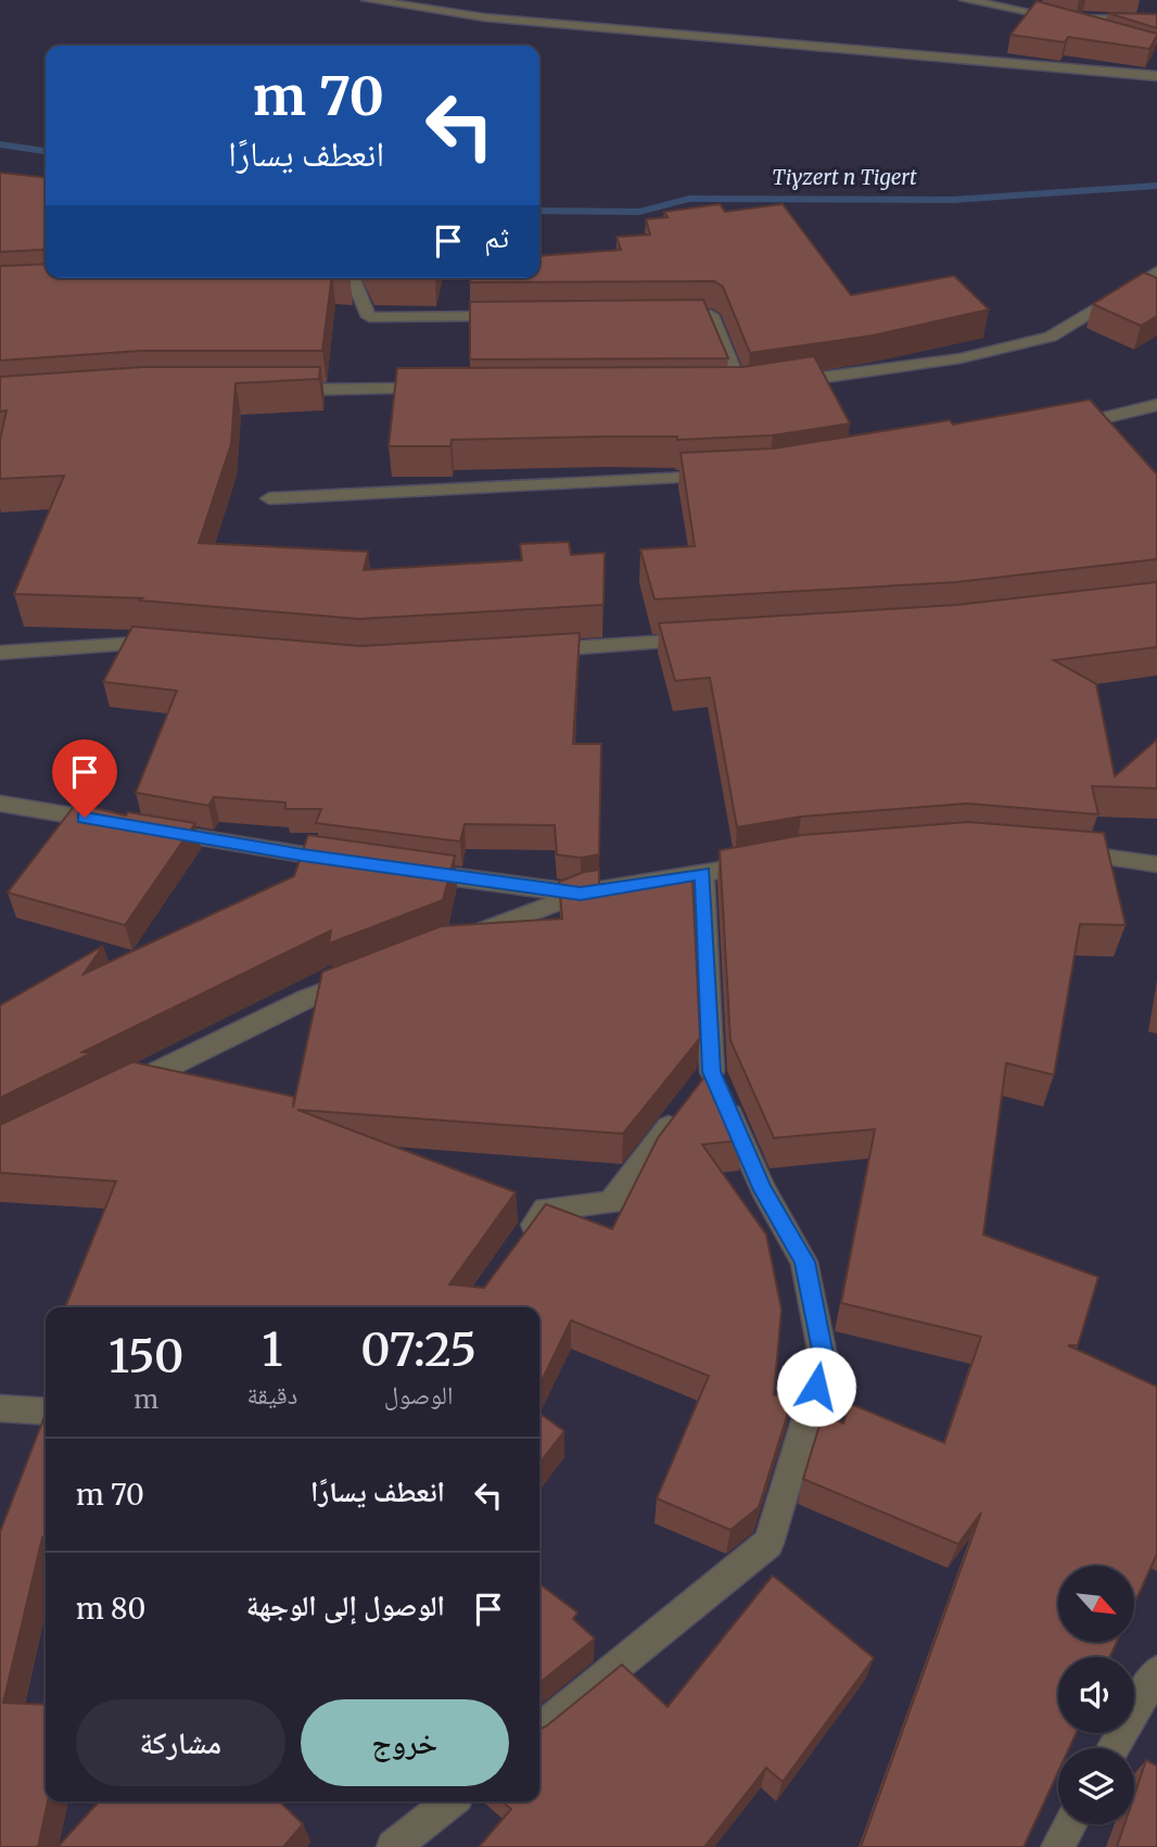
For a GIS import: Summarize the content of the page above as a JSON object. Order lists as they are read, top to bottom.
{
  "water": ["Tiɣzert n Tigert"],
  "north": "bottom right",
  "page": {
    "turn": ["70 m", "انعطف يسارًا"],
    "then": "ثم",
    "eta": [
      "07:25",
      "الوصول",
      "1",
      "دقيقة",
      "150",
      "m"
    ],
    "list": [
      {
        "name": "انعطف يسارًا",
        "value": "70 m"
      },
      {
        "name": "الوصول إلى الوجهة",
        "value": "80 m"
      }
    ],
    "buttons": ["خروج", "مشاركة"]
  }
}
